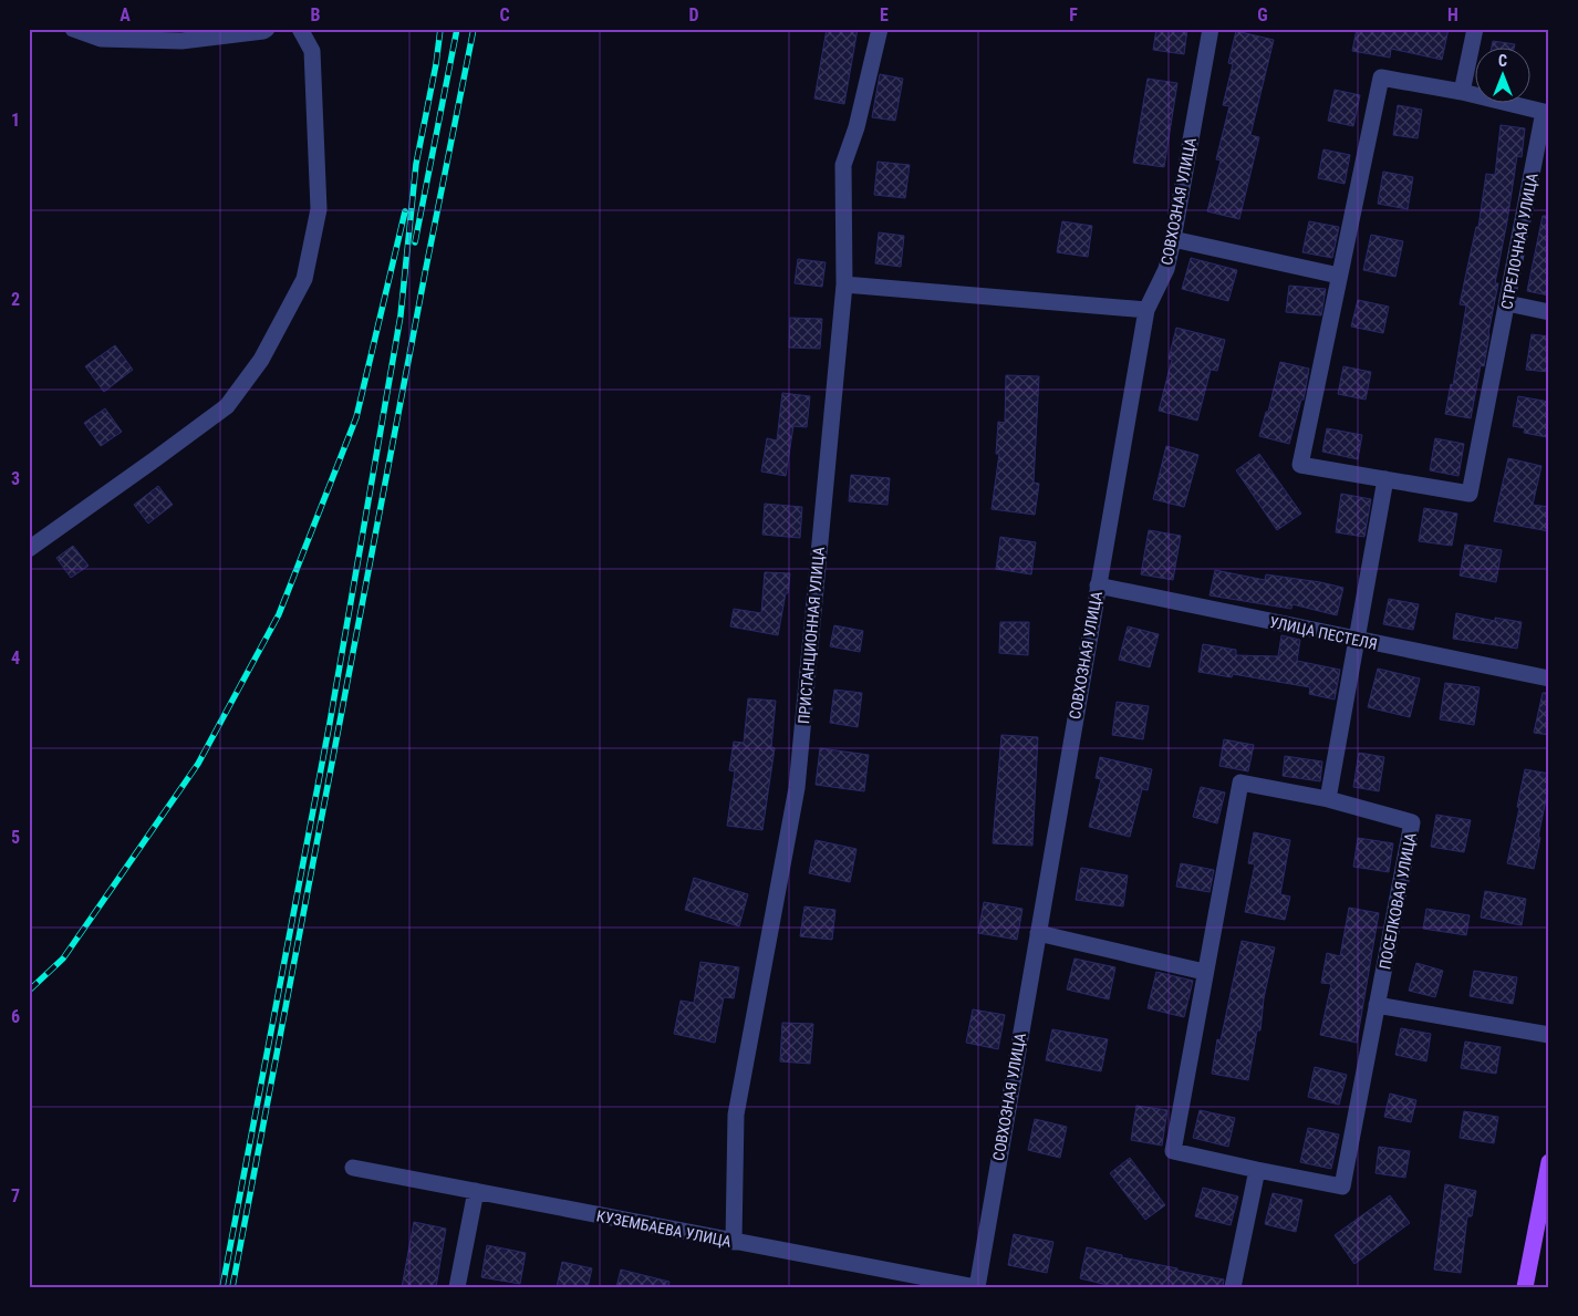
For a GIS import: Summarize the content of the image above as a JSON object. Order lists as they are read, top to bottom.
{
  "streets": {
    "street": [
      "СОВХОЗНАЯ УЛИЦА",
      "СТРЕЛОЧНАЯ УЛИЦА",
      "УЛИЦА ПЕСТЕЛЯ",
      "ПРИСТАНЦИОННАЯ УЛИЦА",
      "ПОСЕЛКОВАЯ УЛИЦА",
      "КУЗЕМБАЕВА УЛИЦА"
    ]
  },
  "crossings": [
    ["СОВХОЗНАЯ УЛИЦА", "УЛИЦА ПЕСТЕЛЯ"],
    ["СОВХОЗНАЯ УЛИЦА", "КУЗЕМБАЕВА УЛИЦА"],
    ["ПРИСТАНЦИОННАЯ УЛИЦА", "КУЗЕМБАЕВА УЛИЦА"]
  ],
  "north": "top",
  "grid": {
    "columns": [
      "A",
      "B",
      "C",
      "D",
      "E",
      "F",
      "G",
      "H"
    ],
    "rows": [
      "1",
      "2",
      "3",
      "4",
      "5",
      "6",
      "7"
    ]
  }
}
